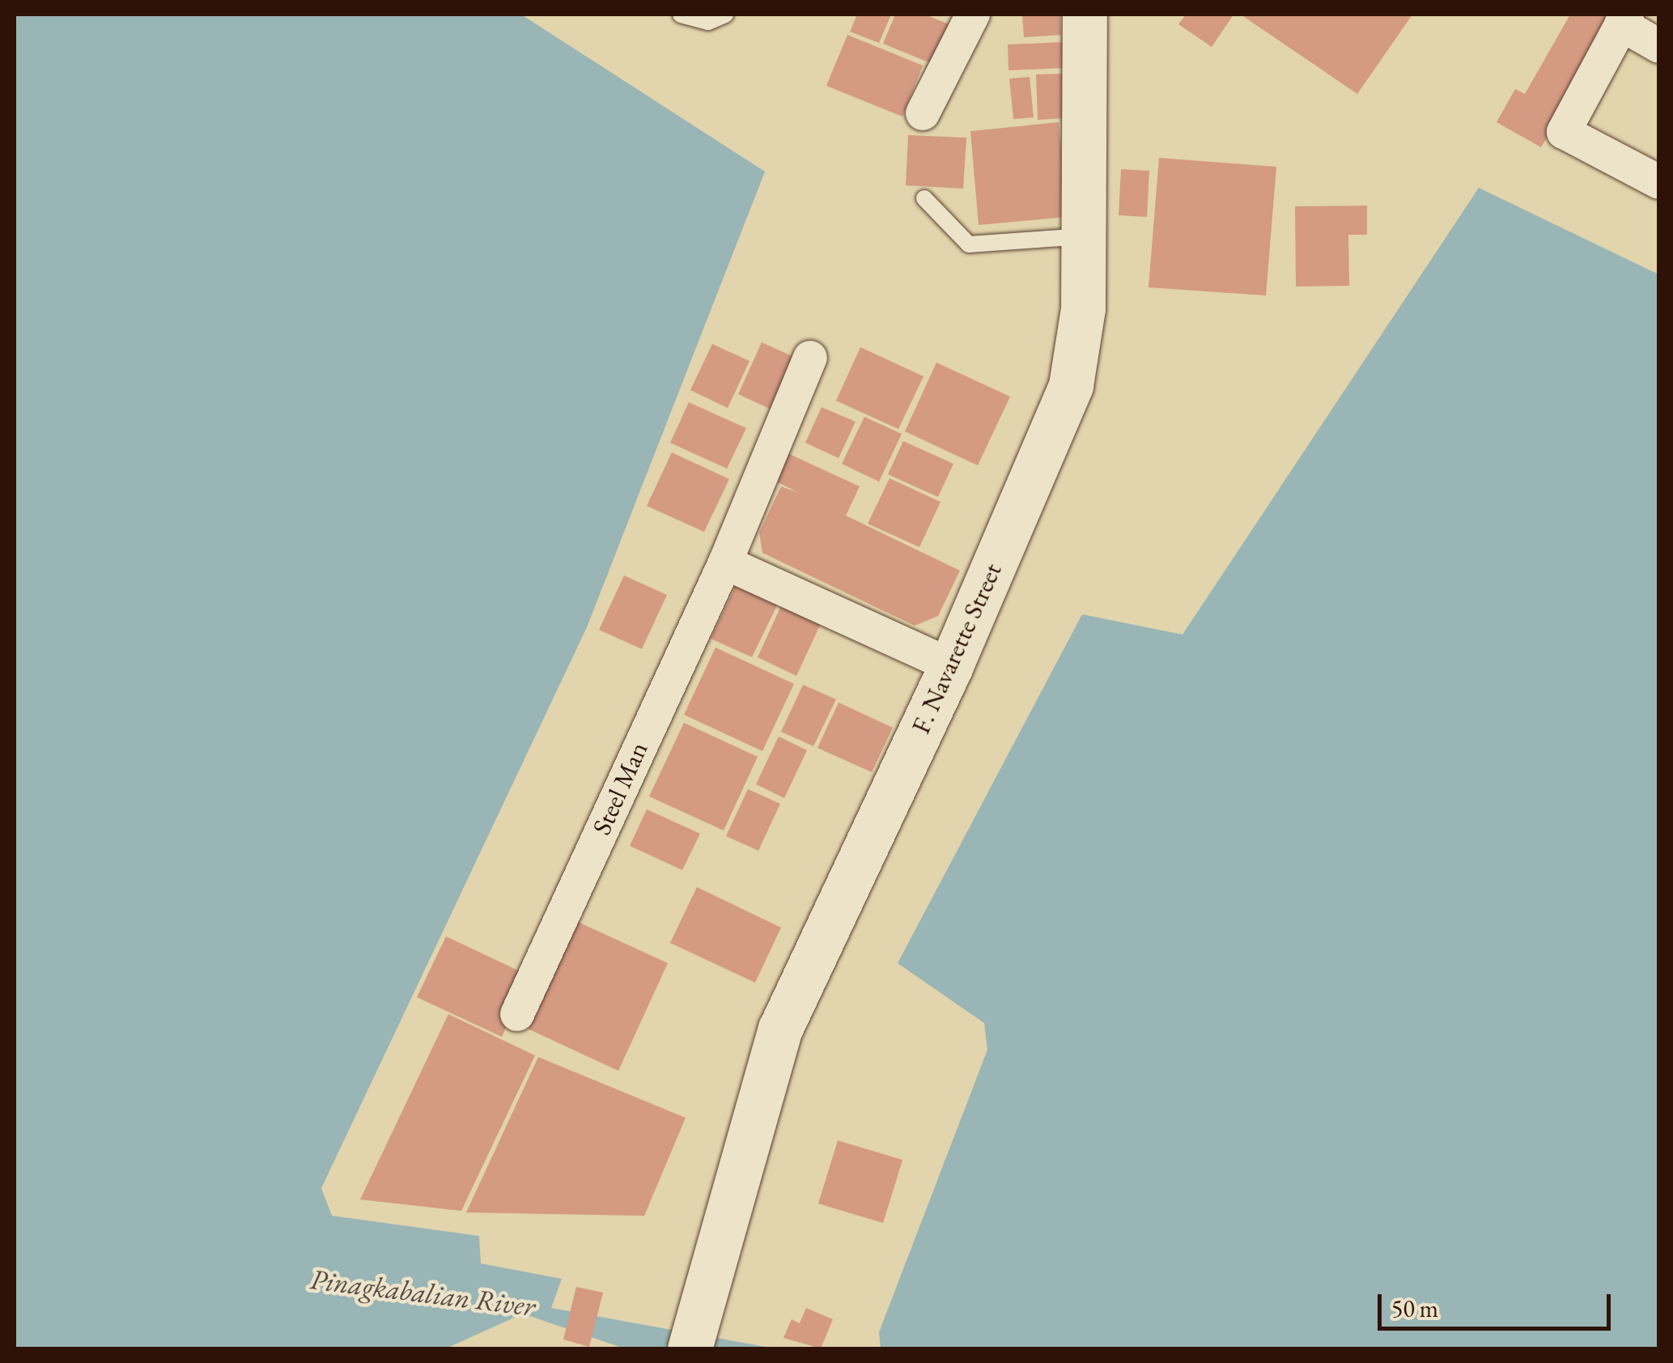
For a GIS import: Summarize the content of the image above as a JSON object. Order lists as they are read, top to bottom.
{
  "streets": {
    "main road": ["F. Navarette Street"],
    "street": ["Steel Man"]
  },
  "water": ["Pinagkabalian River"],
  "scale_bar": "50 m"
}
